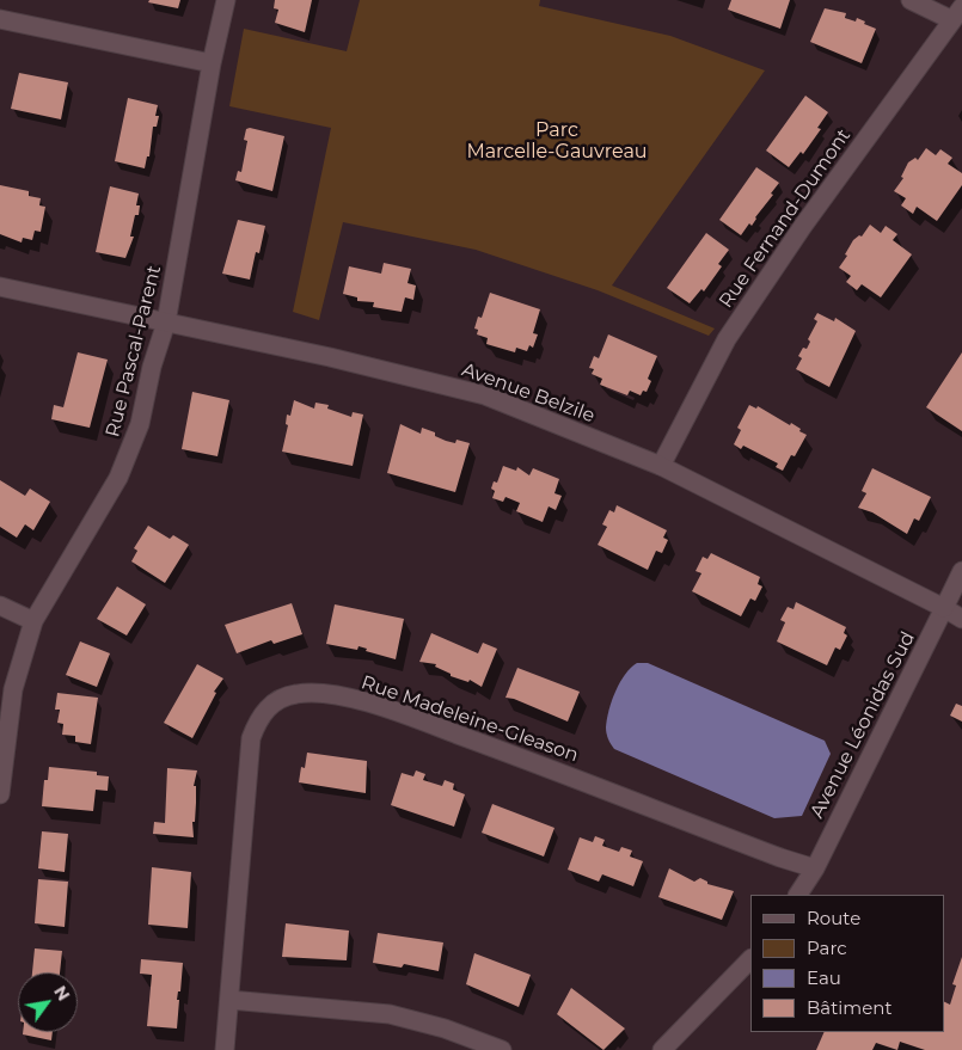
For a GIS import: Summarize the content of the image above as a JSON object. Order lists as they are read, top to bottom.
{
  "streets": {
    "street": [
      "Rue Fernand-Dumont",
      "Rue Pascal-Parent",
      "Avenue Belzile",
      "Rue Madeleine-Gleason",
      "Avenue Léonidas Sud"
    ]
  },
  "crossings": [
    ["Rue Fernand-Dumont", "Avenue Belzile"],
    ["Rue Pascal-Parent", "Avenue Belzile"],
    ["Avenue Belzile", "Avenue Léonidas Sud"],
    ["Rue Madeleine-Gleason", "Avenue Léonidas Sud"]
  ],
  "parks": ["Parc Marcelle-Gauvreau"],
  "legend": [
    "Route",
    "Parc",
    "Eau",
    "Bâtiment"
  ],
  "north": "top right"
}
